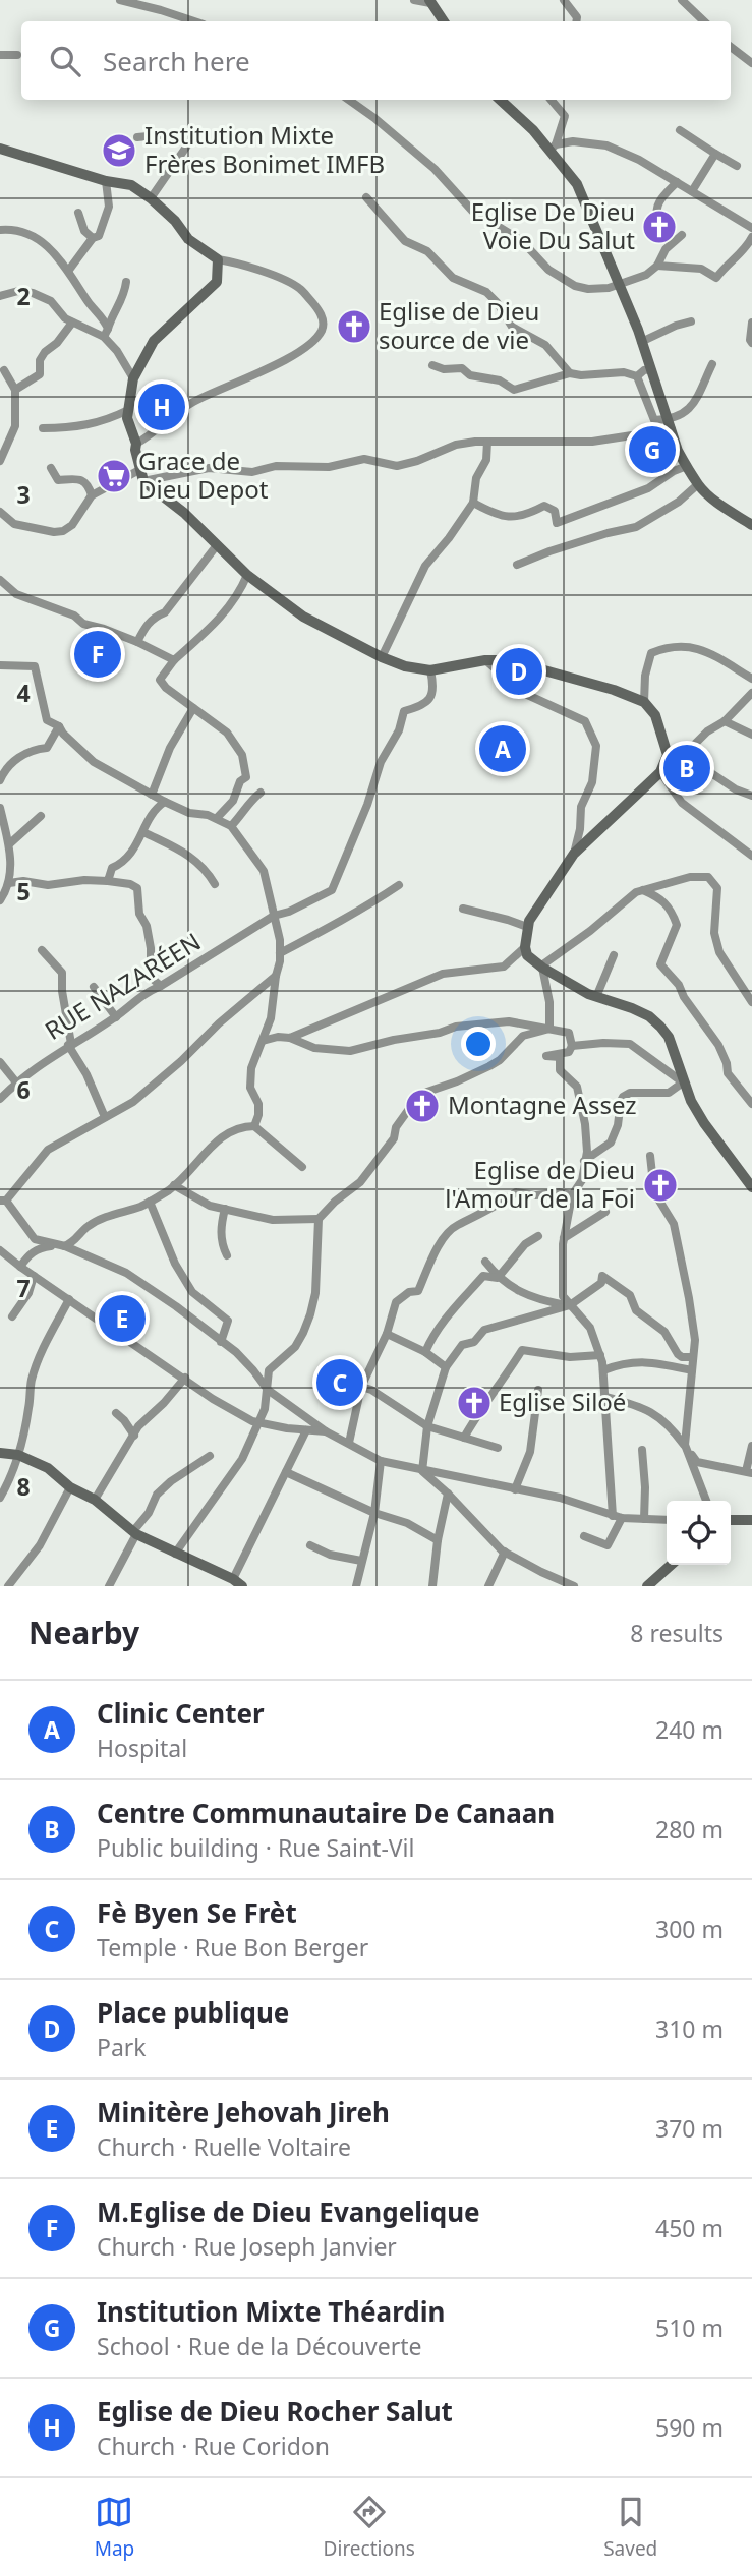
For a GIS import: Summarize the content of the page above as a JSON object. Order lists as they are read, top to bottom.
{
  "streets": {
    "street": ["RUE NAZARÉEN"]
  },
  "places": {
    "school or university": ["Institution Mixte Frères Bonimet IMFB"],
    "church": [
      "Eglise De Dieu Voie Du Salut",
      "Eglise de Dieu source de vie",
      "Montagne Assez",
      "Eglise de Dieu l'Amour de la Foi",
      "Eglise Siloé"
    ],
    "supermarket": ["Grace de Dieu Depot"]
  },
  "page": {
    "search": "Search here",
    "pins": [
      "H",
      "G",
      "F",
      "D",
      "A",
      "B",
      "E",
      "C"
    ],
    "heading": ["Nearby", "8 results"],
    "list": [
      {
        "mark": "A",
        "name": "Clinic Center",
        "note": "Hospital",
        "value": "240 m"
      },
      {
        "mark": "B",
        "name": "Centre Communautaire De Canaan",
        "note": "Public building · Rue Saint-Vil",
        "value": "280 m"
      },
      {
        "mark": "C",
        "name": "Fè Byen Se Frèt",
        "note": "Temple · Rue Bon Berger",
        "value": "300 m"
      },
      {
        "mark": "D",
        "name": "Place publique",
        "note": "Park",
        "value": "310 m"
      },
      {
        "mark": "E",
        "name": "Minitère Jehovah Jireh",
        "note": "Church · Ruelle Voltaire",
        "value": "370 m"
      },
      {
        "mark": "F",
        "name": "M.Eglise de Dieu Evangelique",
        "note": "Church · Rue Joseph Janvier",
        "value": "450 m"
      },
      {
        "mark": "G",
        "name": "Institution Mixte Théardin",
        "note": "School · Rue de la Découverte",
        "value": "510 m"
      },
      {
        "mark": "H",
        "name": "Eglise de Dieu Rocher Salut",
        "note": "Church · Rue Coridon",
        "value": "590 m"
      }
    ],
    "nav": ["Map", "Directions", "Saved"]
  },
  "grid": {
    "rows": [
      "2",
      "3",
      "4",
      "5",
      "6",
      "7",
      "8"
    ]
  }
}
